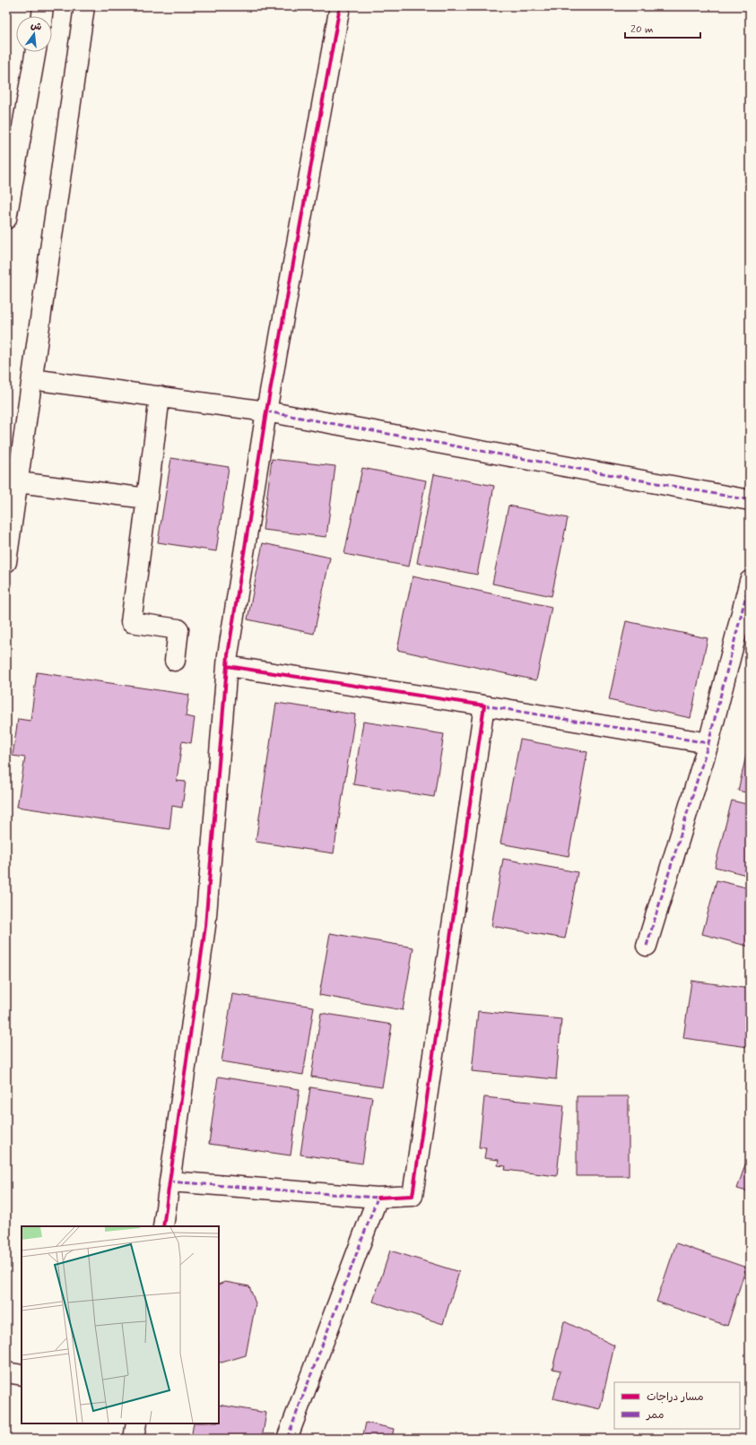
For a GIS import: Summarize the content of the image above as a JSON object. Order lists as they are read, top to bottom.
{
  "legend": ["مسار دراجات", "ممر"],
  "scale_bar": "20 m",
  "north": "top"
}
